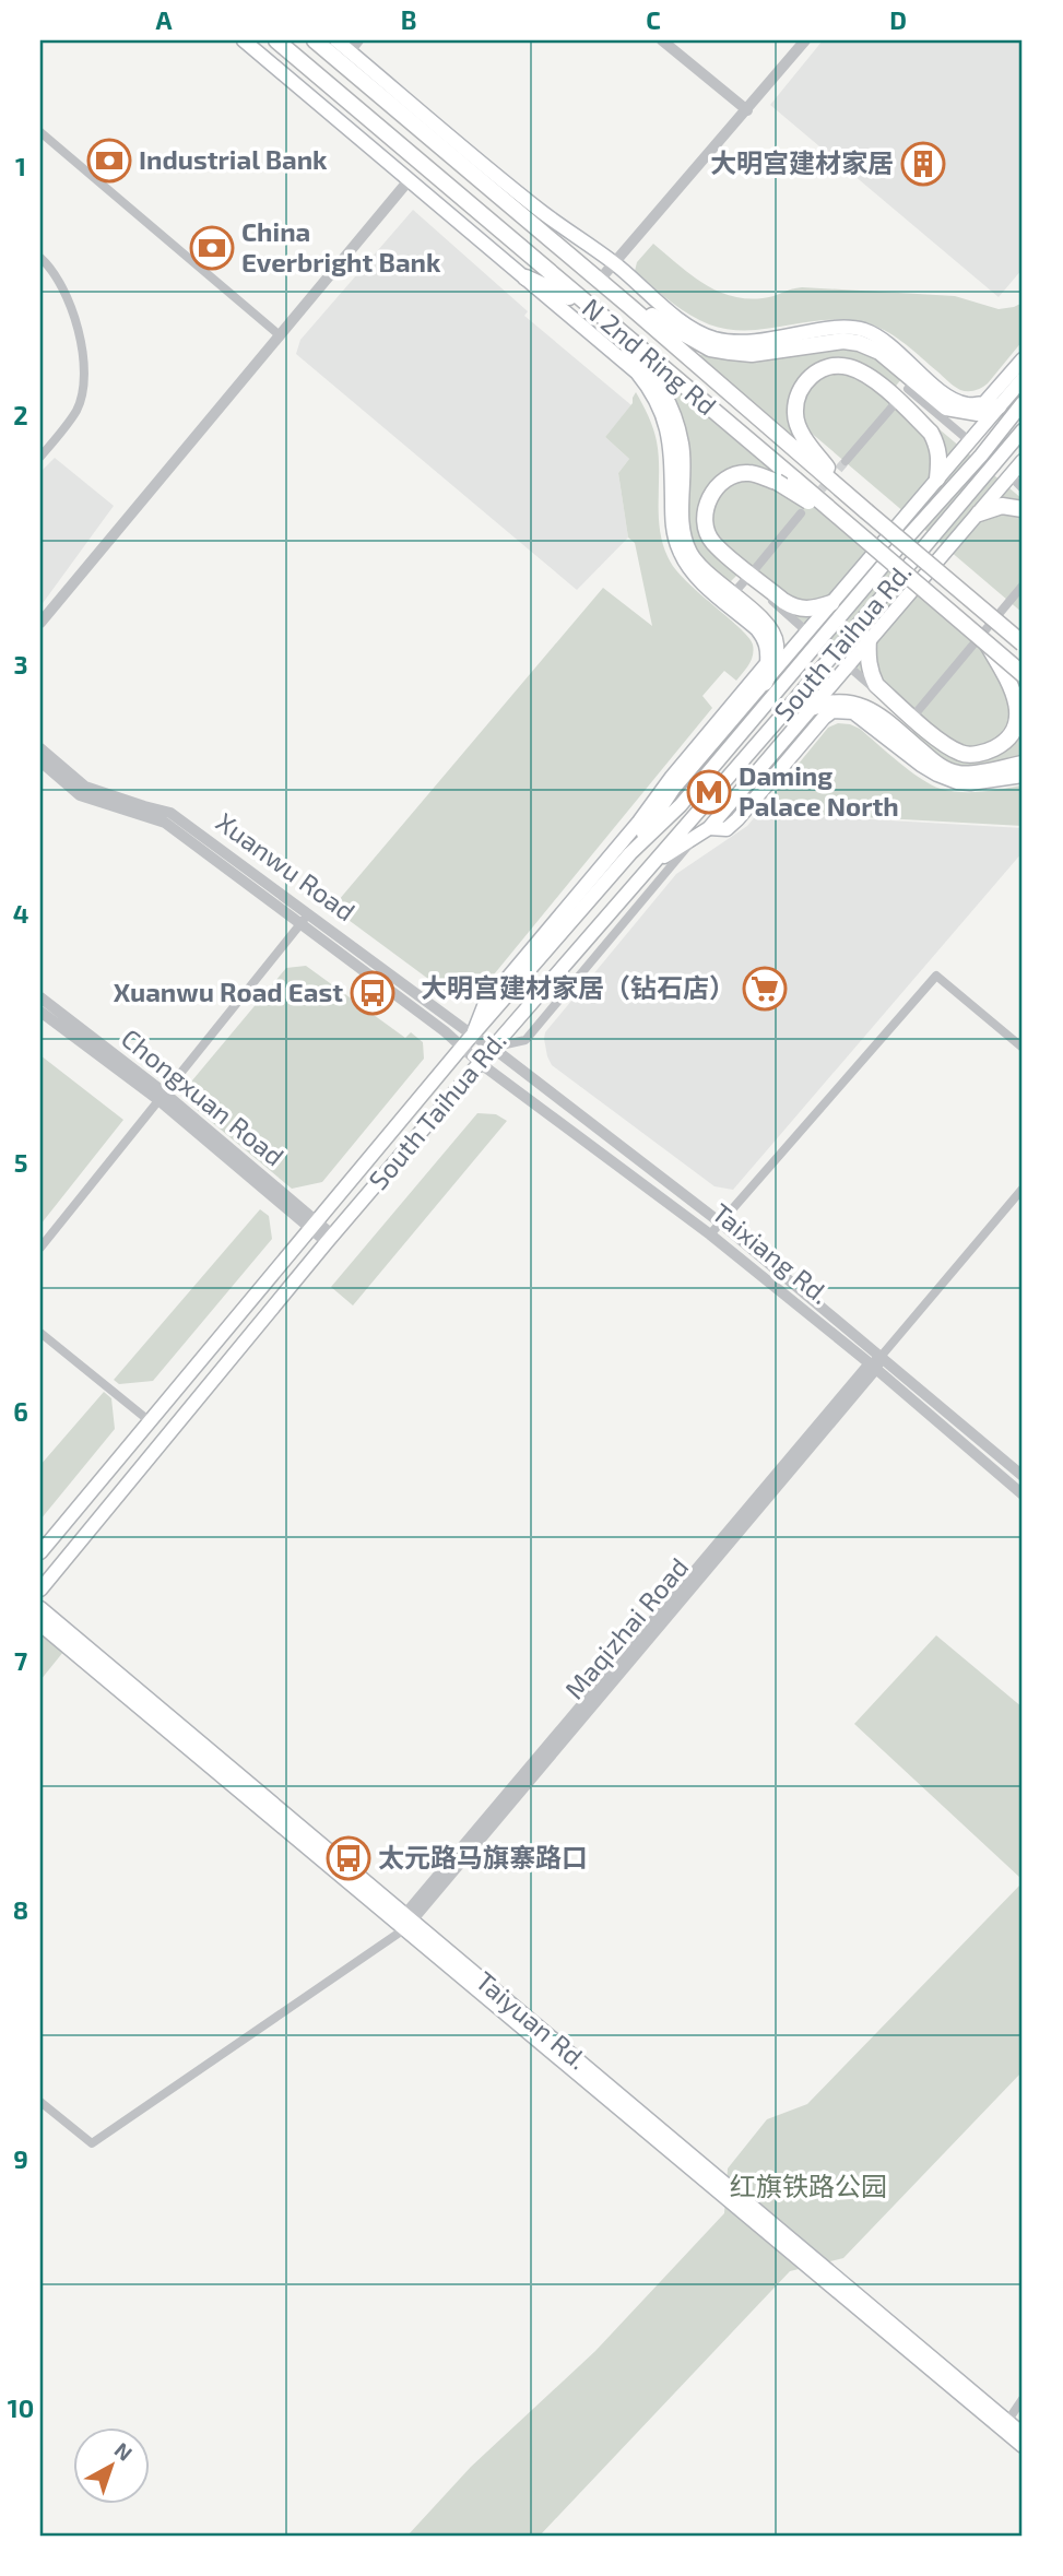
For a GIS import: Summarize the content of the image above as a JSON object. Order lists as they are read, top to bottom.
{
  "streets": {
    "highway": ["N 2nd Ring Rd"],
    "main road": ["South Taihua Rd.", "Taiyuan Rd."],
    "street": [
      "Xuanwu Road",
      "Chongxuan Road",
      "Taixiang Rd.",
      "Maqizhai Road"
    ]
  },
  "crossings": [
    ["South Taihua Rd.", "Xuanwu Road"],
    ["South Taihua Rd.", "Chongxuan Road"],
    ["South Taihua Rd.", "Taixiang Rd."],
    ["Xuanwu Road", "Taixiang Rd."],
    ["Taixiang Rd.", "Maqizhai Road"],
    ["Maqizhai Road", "Taiyuan Rd."]
  ],
  "parks": ["红旗铁路公园"],
  "places": {
    "bank": ["Industrial Bank", "China Everbright Bank"],
    "building": ["大明宫建材家居"],
    "metro station": ["Daming Palace North"],
    "supermarket": ["大明宫建材家居（钻石店）"],
    "bus stop": ["Xuanwu Road East", "太元路马旗寨路口"]
  },
  "north": "top right",
  "grid": {
    "columns": [
      "A",
      "B",
      "C",
      "D"
    ],
    "rows": [
      "1",
      "2",
      "3",
      "4",
      "5",
      "6",
      "7",
      "8",
      "9",
      "10"
    ]
  }
}
